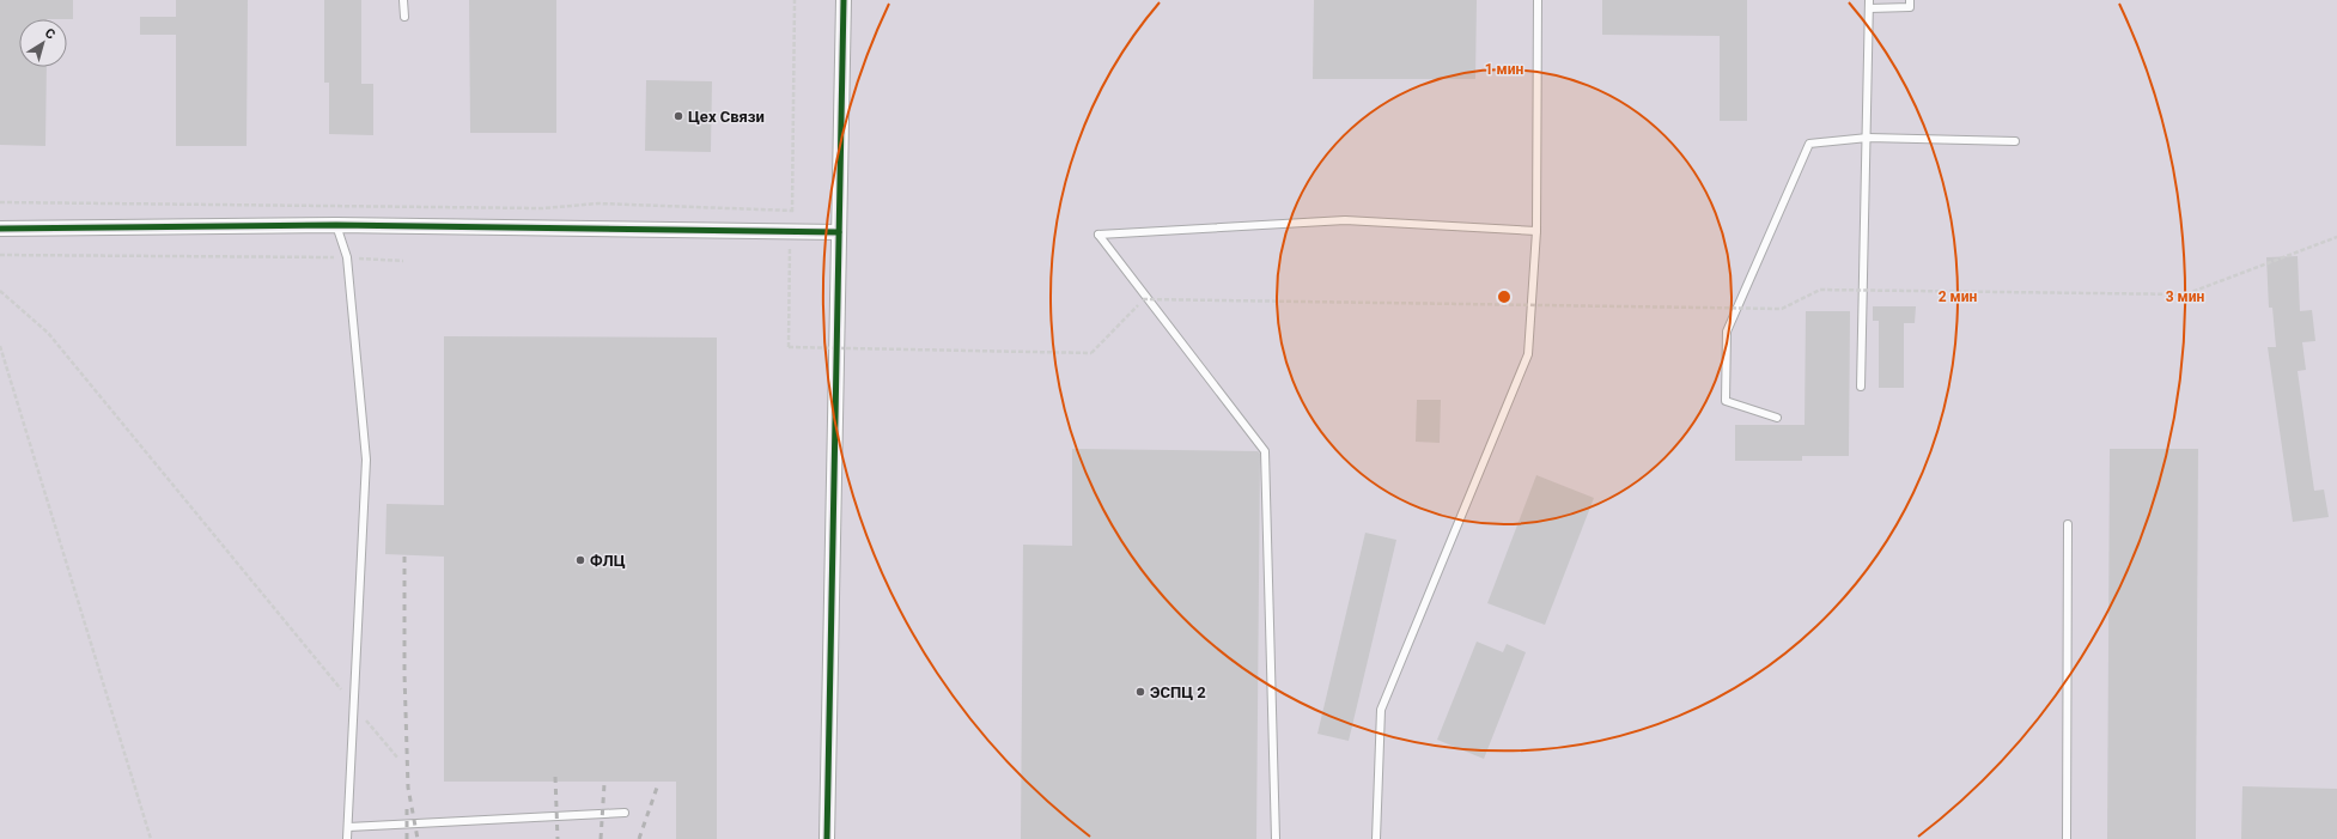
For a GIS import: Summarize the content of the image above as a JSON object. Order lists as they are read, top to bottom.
{
  "places": ["Цех Связи", "ФЛЦ", "ЭСПЦ 2"],
  "north": "top right",
  "rings": ["1 мин", "2 мин", "3 мин"]
}
